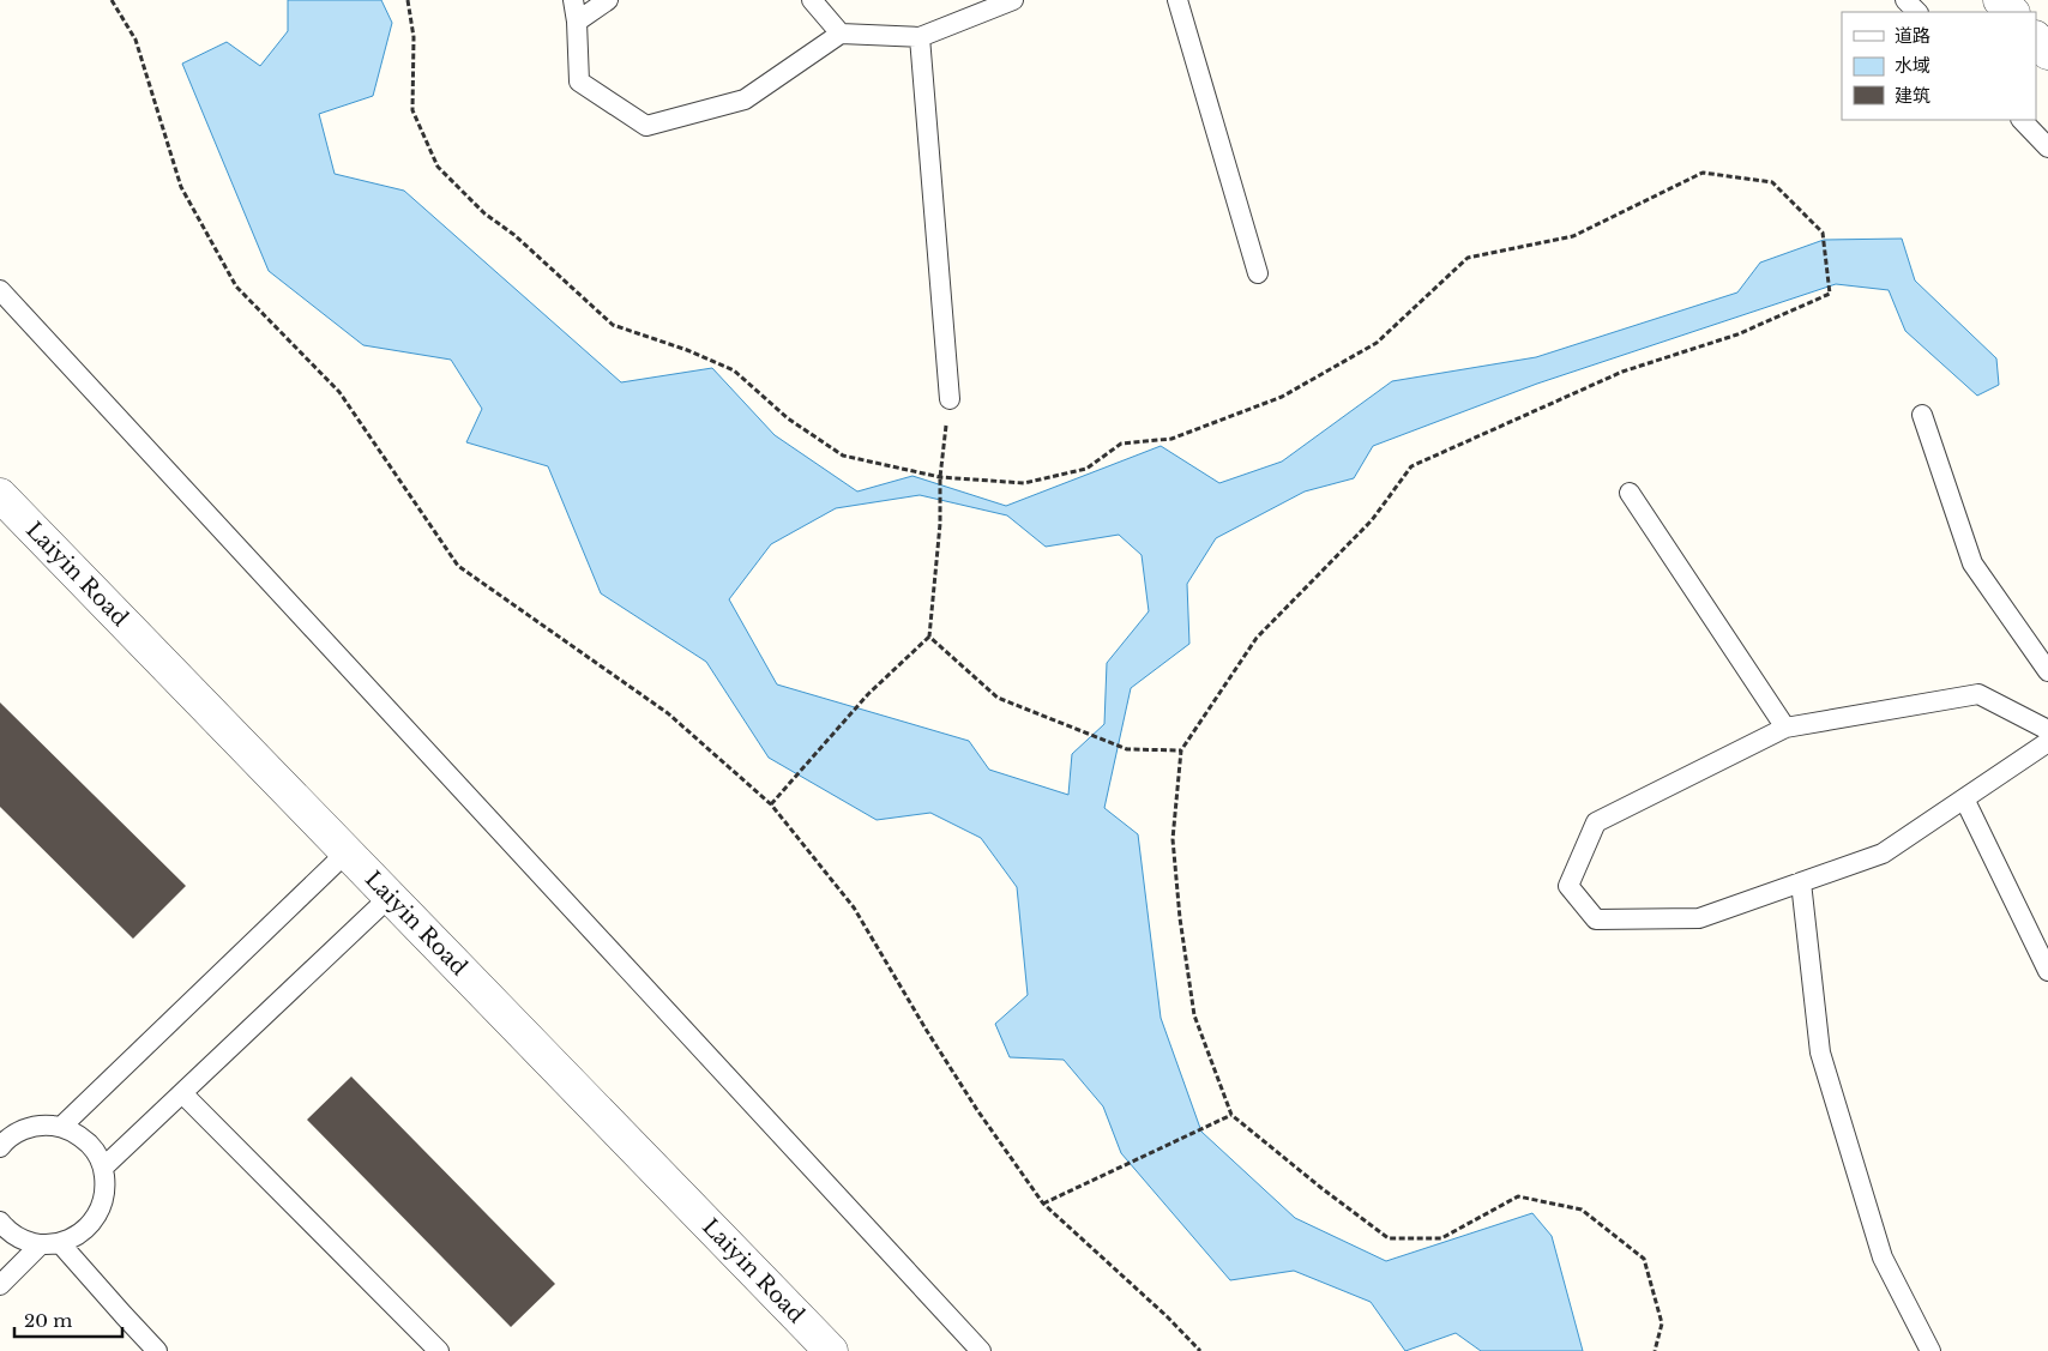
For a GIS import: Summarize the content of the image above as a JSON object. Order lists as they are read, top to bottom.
{
  "streets": {
    "street": ["Laiyin Road"]
  },
  "legend": ["道路", "水域", "建筑"],
  "scale_bar": "20 m"
}
